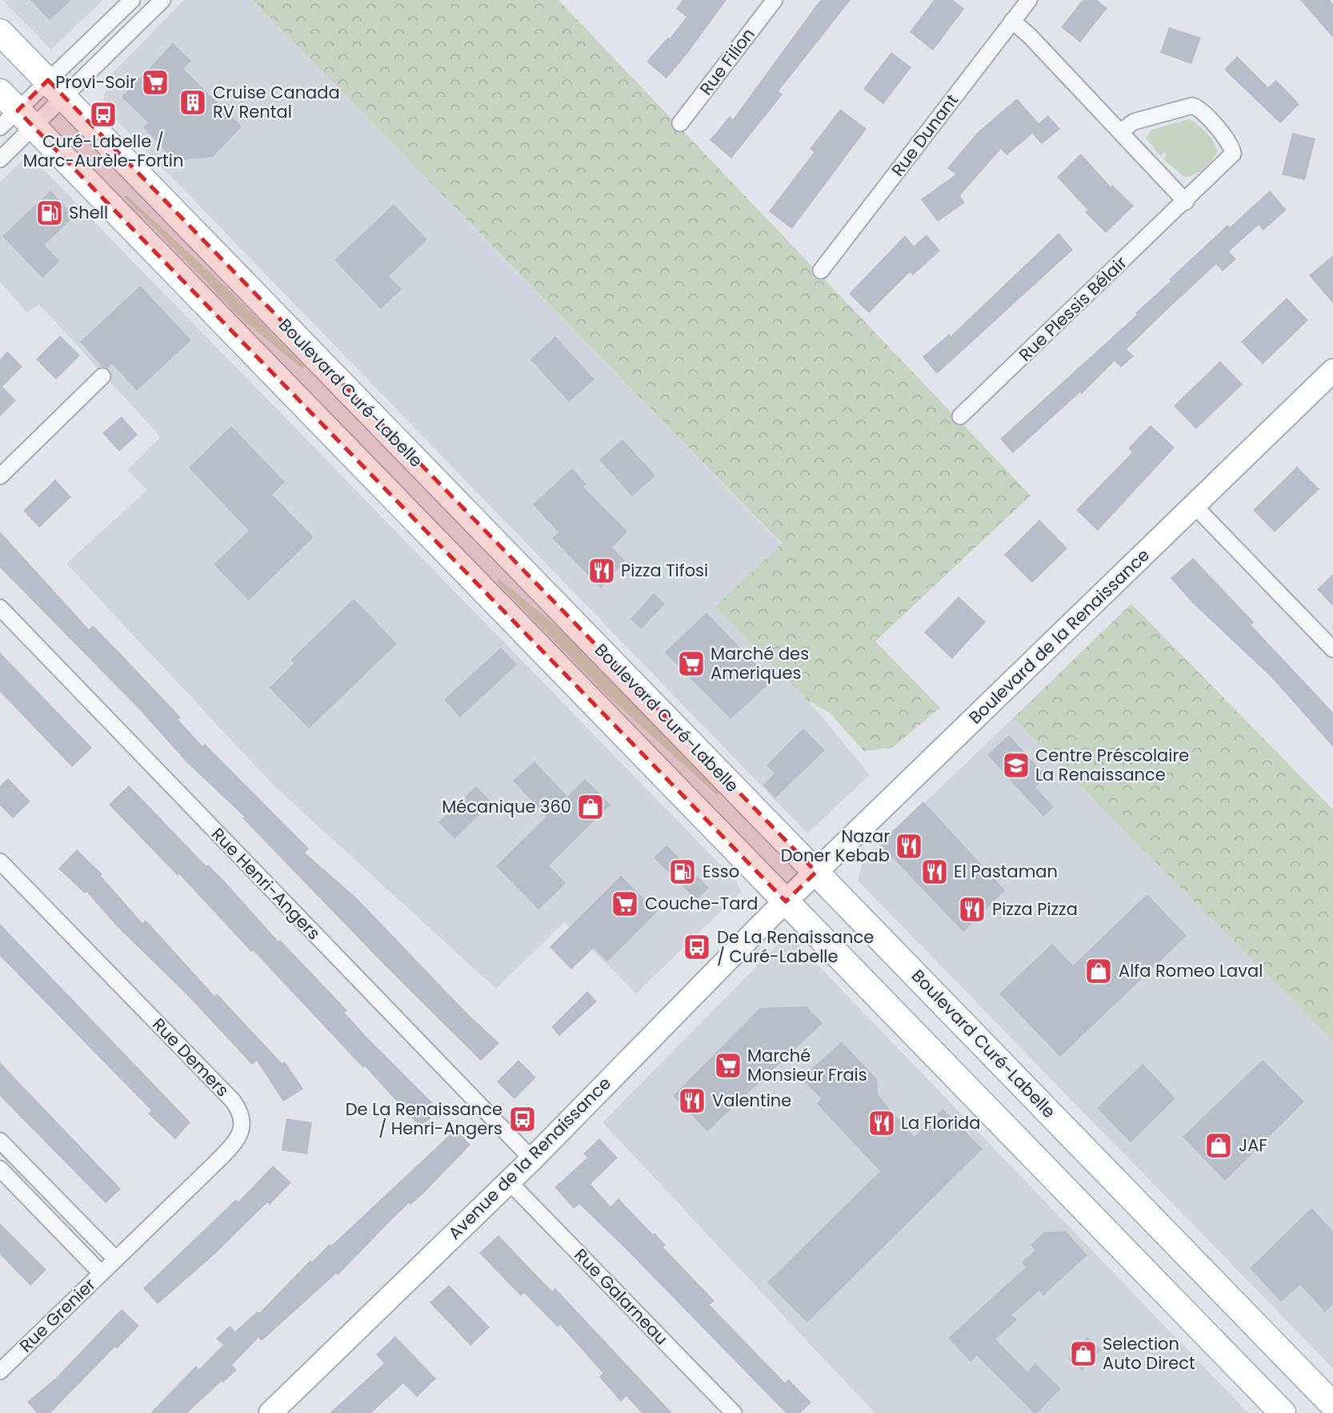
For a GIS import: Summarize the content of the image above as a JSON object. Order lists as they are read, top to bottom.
{
  "streets": {
    "main road": ["Boulevard Curé-Labelle"],
    "street": [
      "Rue Filion",
      "Rue Dunant",
      "Rue Plessis Bélair",
      "Boulevard de la Renaissance",
      "Rue Henri-Angers",
      "Rue Demers",
      "Avenue de la Renaissance",
      "Rue Galarneau",
      "Rue Grenier"
    ]
  },
  "crossings": [
    ["Boulevard Curé-Labelle", "Boulevard de la Renaissance"],
    ["Boulevard de la Renaissance", "Avenue de la Renaissance"],
    ["Rue Henri-Angers", "Avenue de la Renaissance"],
    ["Rue Demers", "Rue Grenier"],
    ["Avenue de la Renaissance", "Rue Galarneau"]
  ],
  "places": {
    "supermarket": [
      "Provi-Soir",
      "Marché des Ameriques",
      "Couche-Tard",
      "Marché Monsieur Frais"
    ],
    "building": ["Cruise Canada RV Rental"],
    "bus stop": ["Curé-Labelle / Marc-Aurèle-Fortin", "De La Renaissance / Curé-Labelle", "De La Renaissance / Henri-Angers"],
    "fuel station": ["Shell", "Esso"],
    "restaurant": [
      "Pizza Tifosi",
      "Nazar Doner Kebab",
      "El Pastaman",
      "Pizza Pizza",
      "Valentine",
      "La Florida"
    ],
    "school or university": ["Centre Préscolaire La Renaissance"],
    "shop": [
      "Mécanique 360",
      "Alfa Romeo Laval",
      "JAF",
      "Selection Auto Direct"
    ]
  }
}
